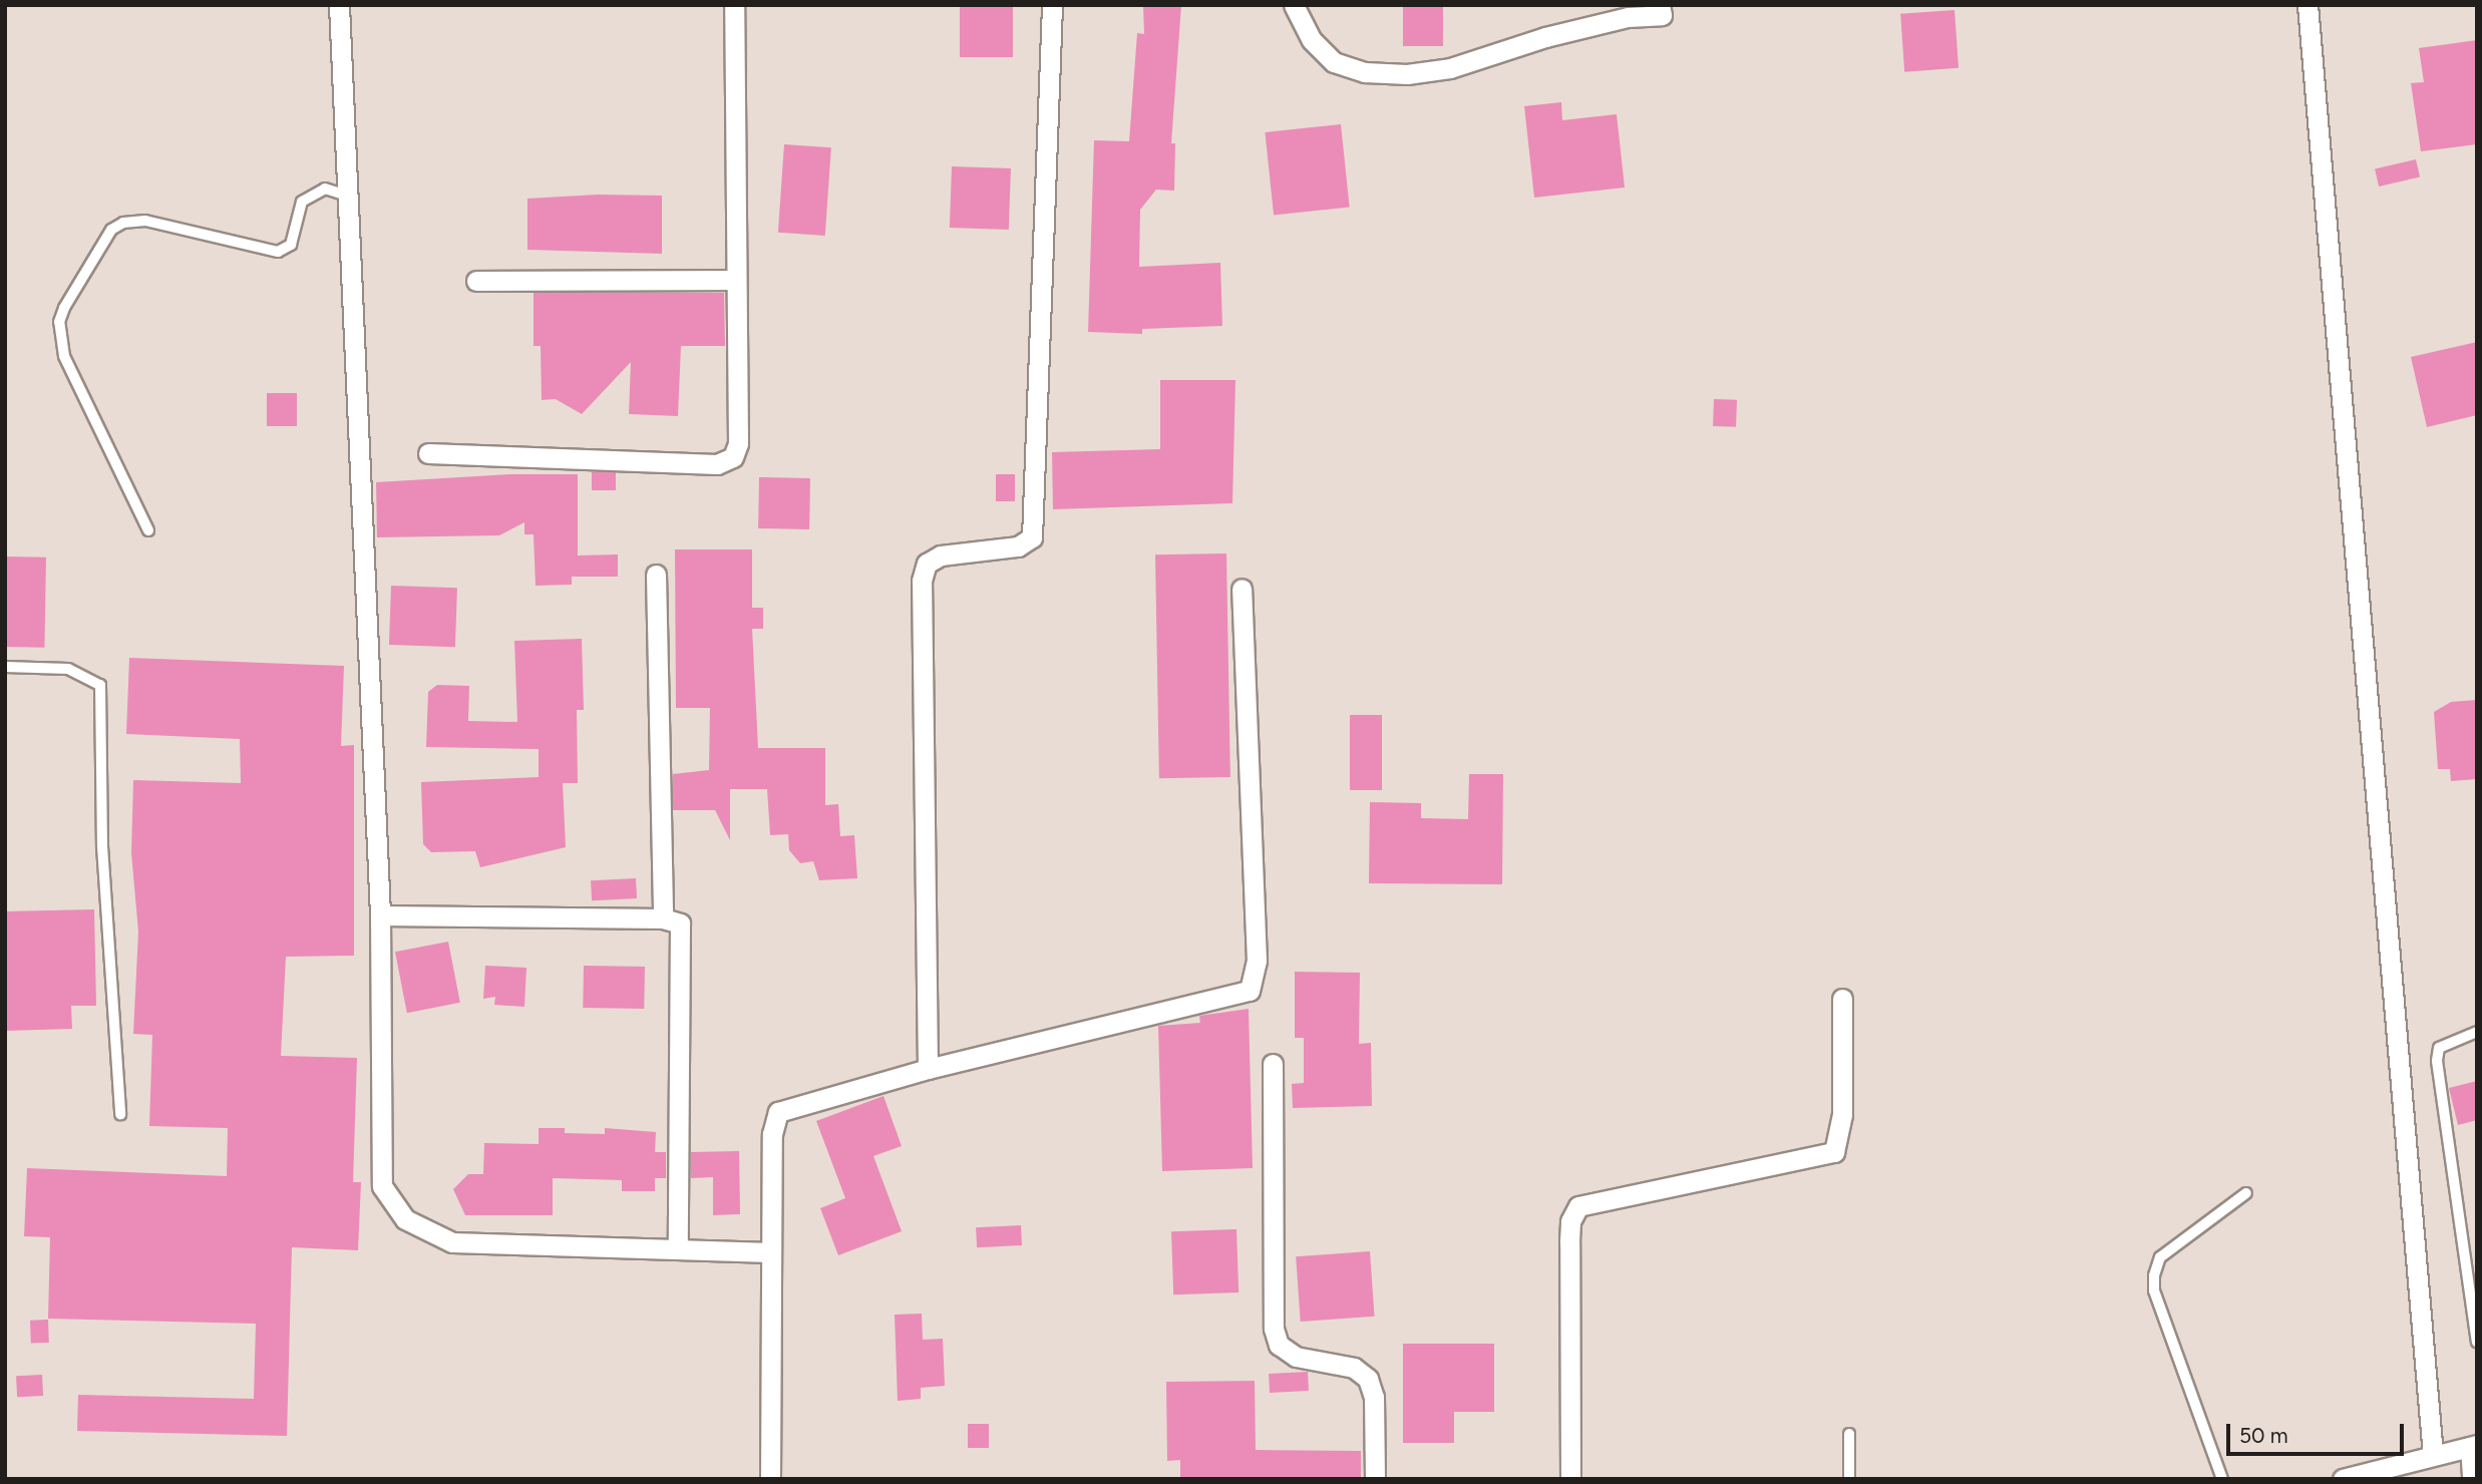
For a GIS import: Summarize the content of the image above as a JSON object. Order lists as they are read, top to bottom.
{
  "scale_bar": "50 m"
}
